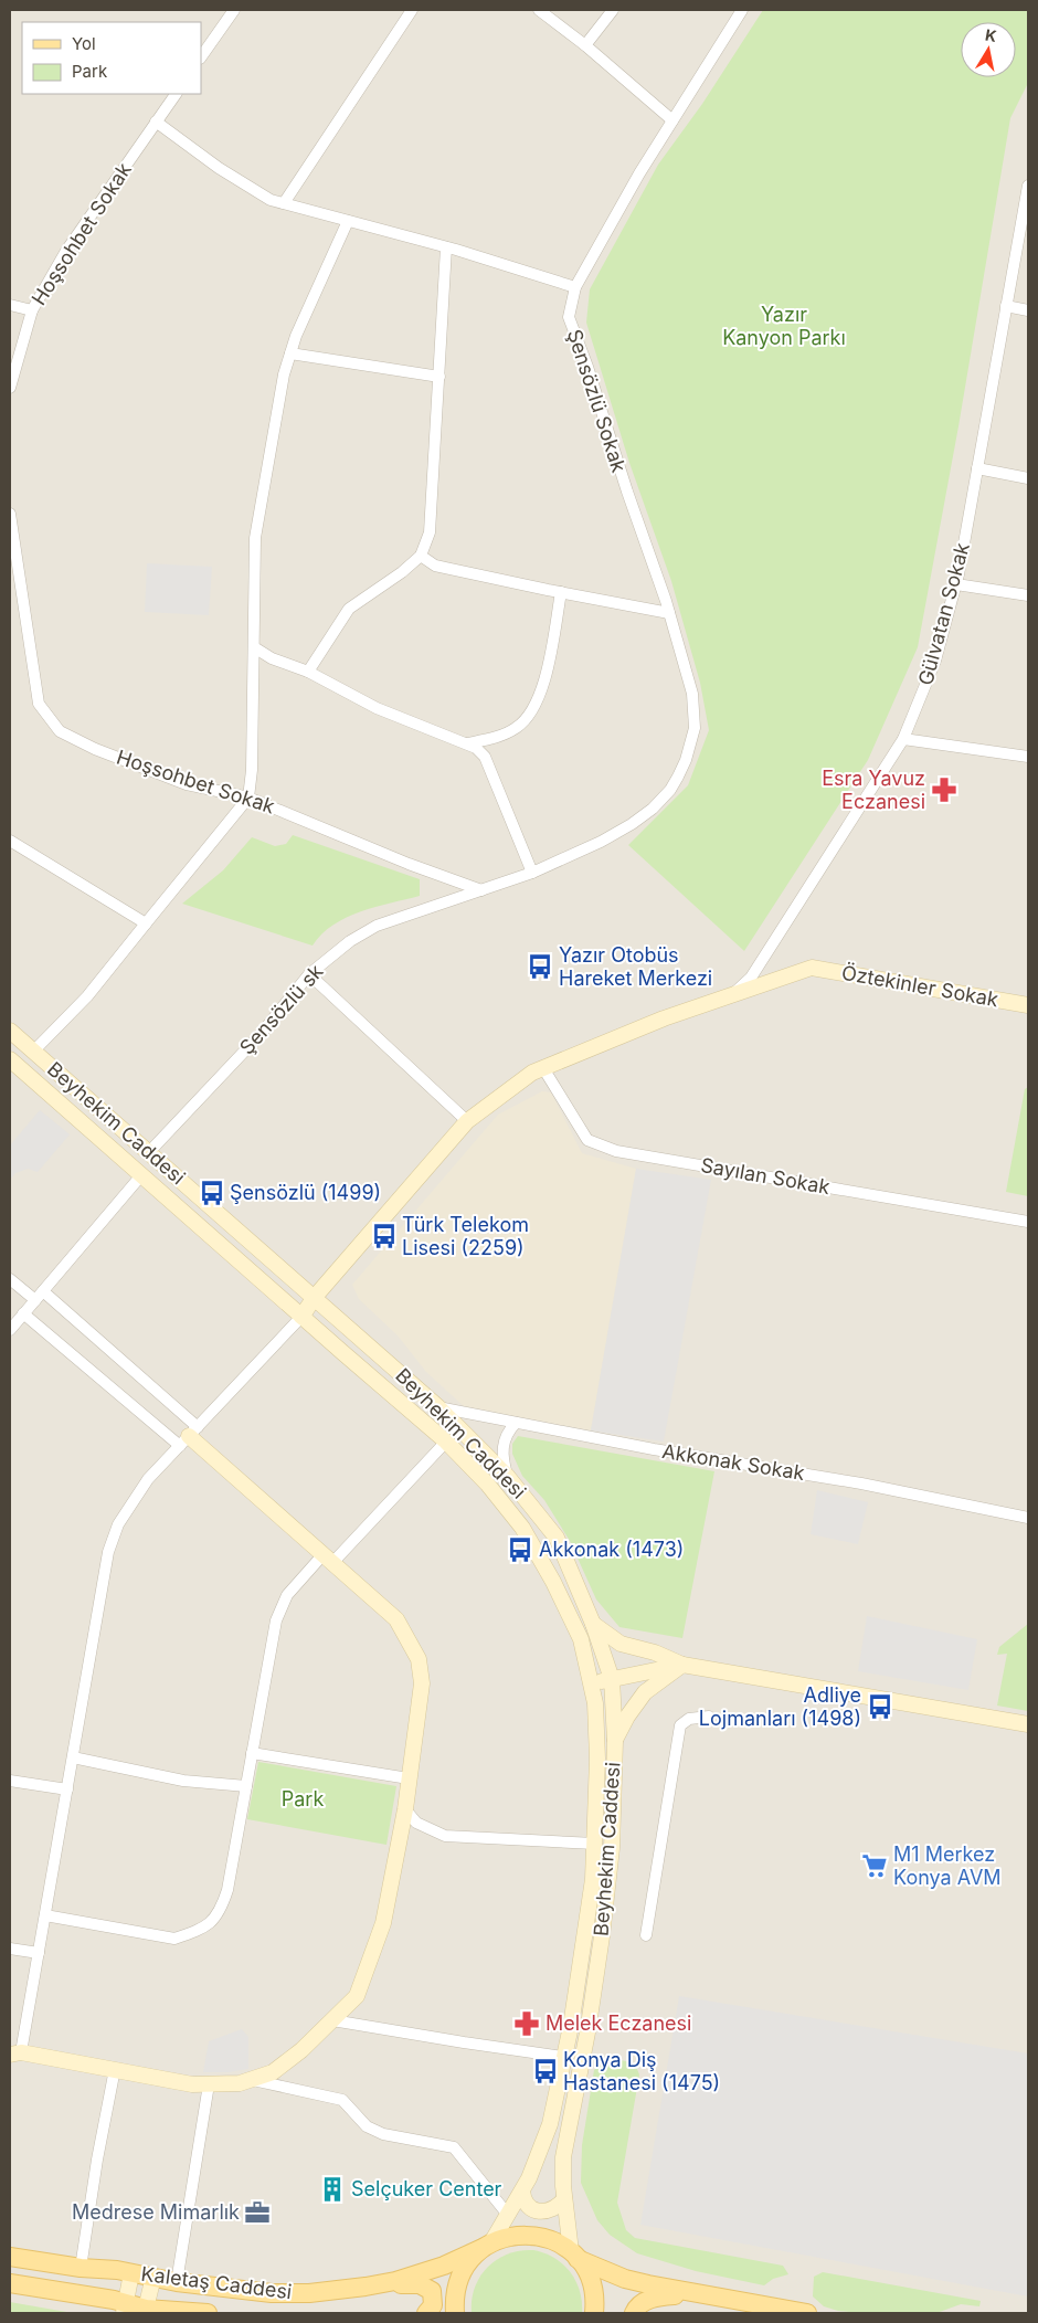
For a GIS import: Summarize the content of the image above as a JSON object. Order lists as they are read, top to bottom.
{
  "streets": {
    "main road": ["Öztekinler Sokak", "Beyhekim Caddesi", "Kaletaş Caddesi"],
    "street": [
      "Hoşsohbet Sokak",
      "Şensözlü Sokak",
      "Gülvatan Sokak",
      "Şensözlü sk",
      "Sayılan Sokak",
      "Akkonak Sokak"
    ]
  },
  "crossings": [
    ["Hoşsohbet Sokak", "Şensözlü sk"],
    ["Şensözlü Sokak", "Şensözlü sk"],
    ["Gülvatan Sokak", "Öztekinler Sokak"],
    ["Şensözlü sk", "Beyhekim Caddesi"],
    ["Beyhekim Caddesi", "Akkonak Sokak"],
    ["Beyhekim Caddesi", "Kaletaş Caddesi"]
  ],
  "parks": ["Yazır Kanyon Parkı", "Park"],
  "places": {
    "pharmacy": ["Esra Yavuz Eczanesi", "Melek Eczanesi"],
    "bus stop": [
      "Yazır Otobüs Hareket Merkezi",
      "Şensözlü (1499)",
      "Türk Telekom Lisesi (2259)",
      "Akkonak (1473)",
      "Adliye Lojmanları (1498)",
      "Konya Diş Hastanesi (1475)"
    ],
    "supermarket": ["M1 Merkez Konya AVM"],
    "building": ["Selçuker Center"],
    "office": ["Medrese Mimarlık"]
  },
  "legend": ["Yol", "Park"],
  "north": "top"
}
